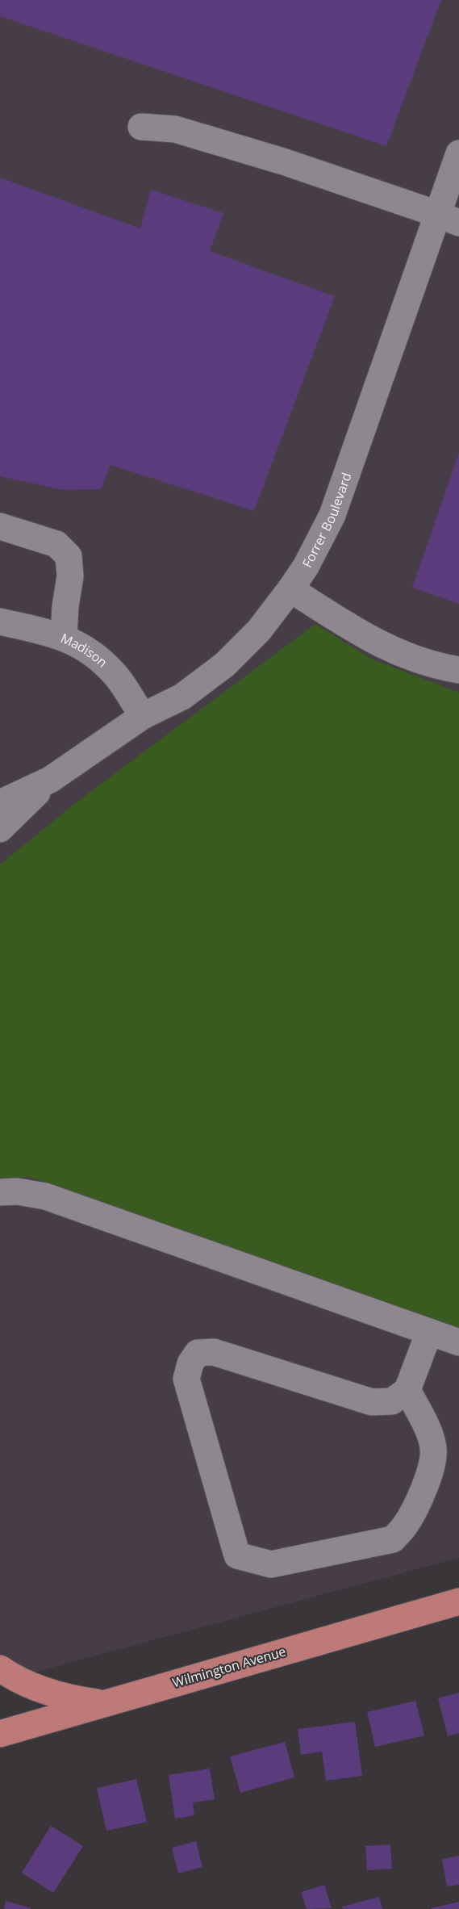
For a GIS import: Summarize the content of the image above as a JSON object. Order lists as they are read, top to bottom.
{
  "streets": {
    "main road": ["Wilmington Avenue"],
    "street": ["Forrer Boulevard", "Madison"]
  },
  "crossings": [
    ["Forrer Boulevard", "Madison"]
  ]
}
